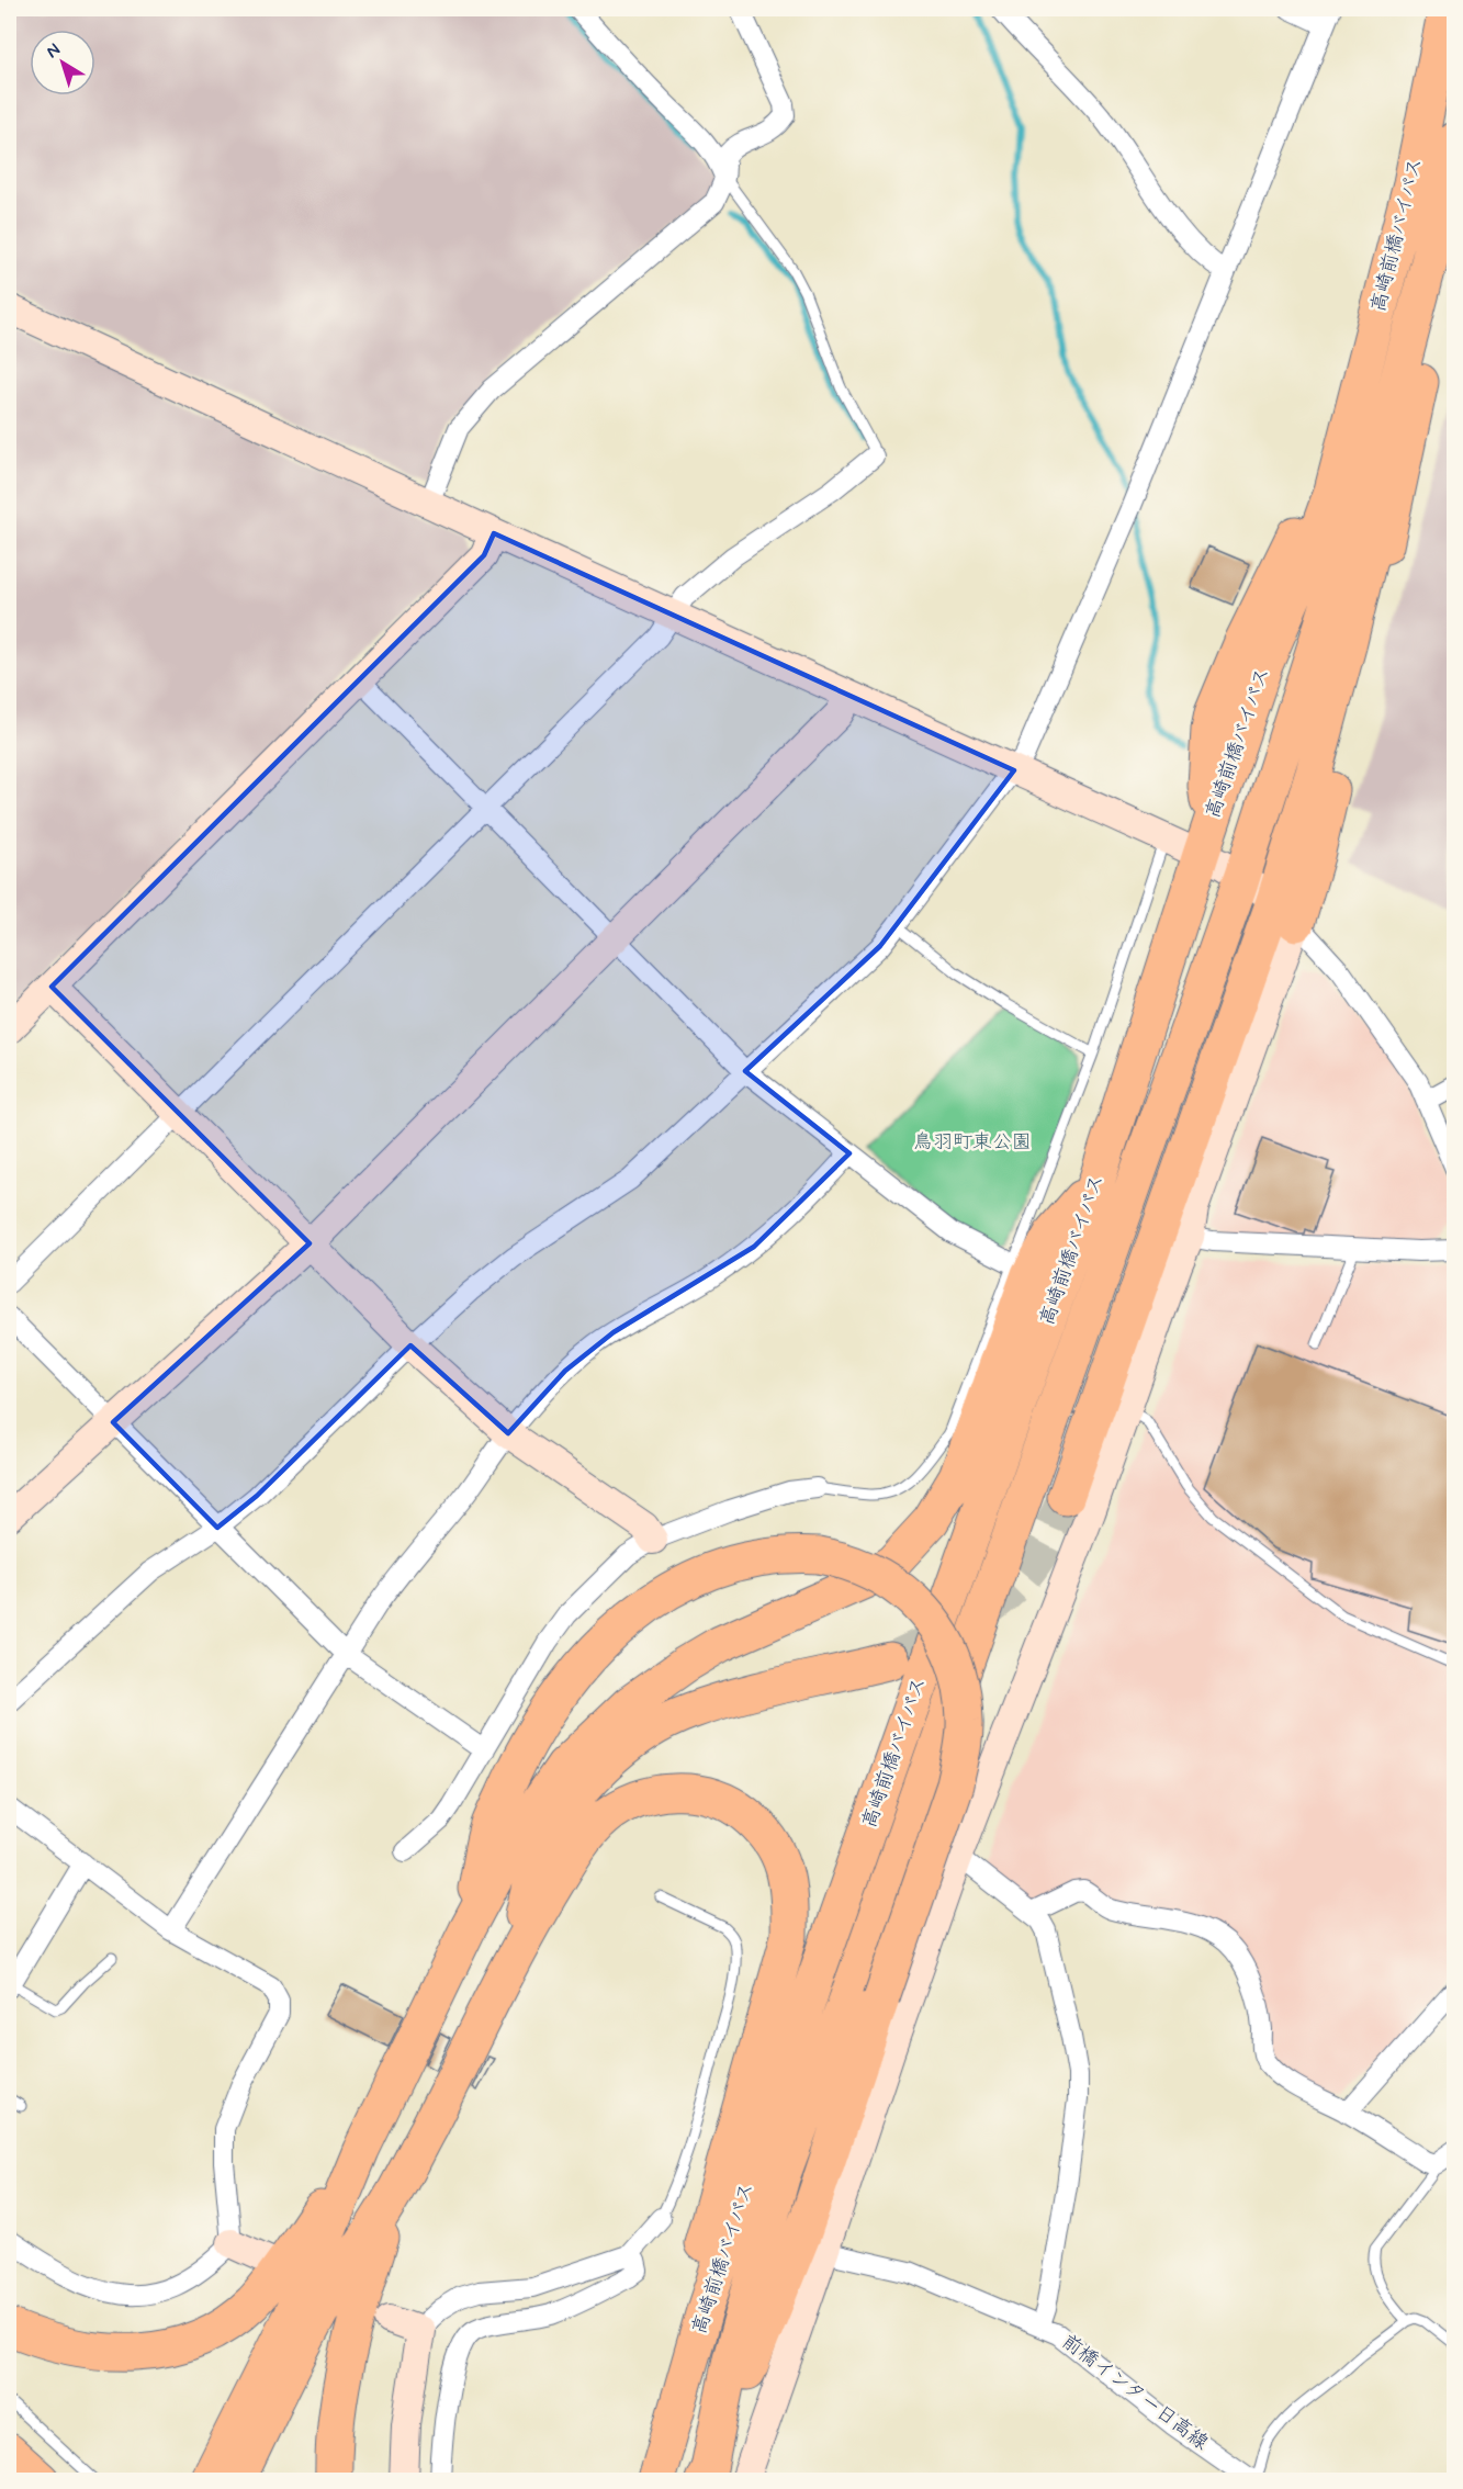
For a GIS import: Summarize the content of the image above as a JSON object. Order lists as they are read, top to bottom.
{
  "streets": {
    "highway": ["高崎前橋バイパス"],
    "street": ["前橋インター日高線"]
  },
  "parks": ["鳥羽町東公園"],
  "north": "top left"
}
